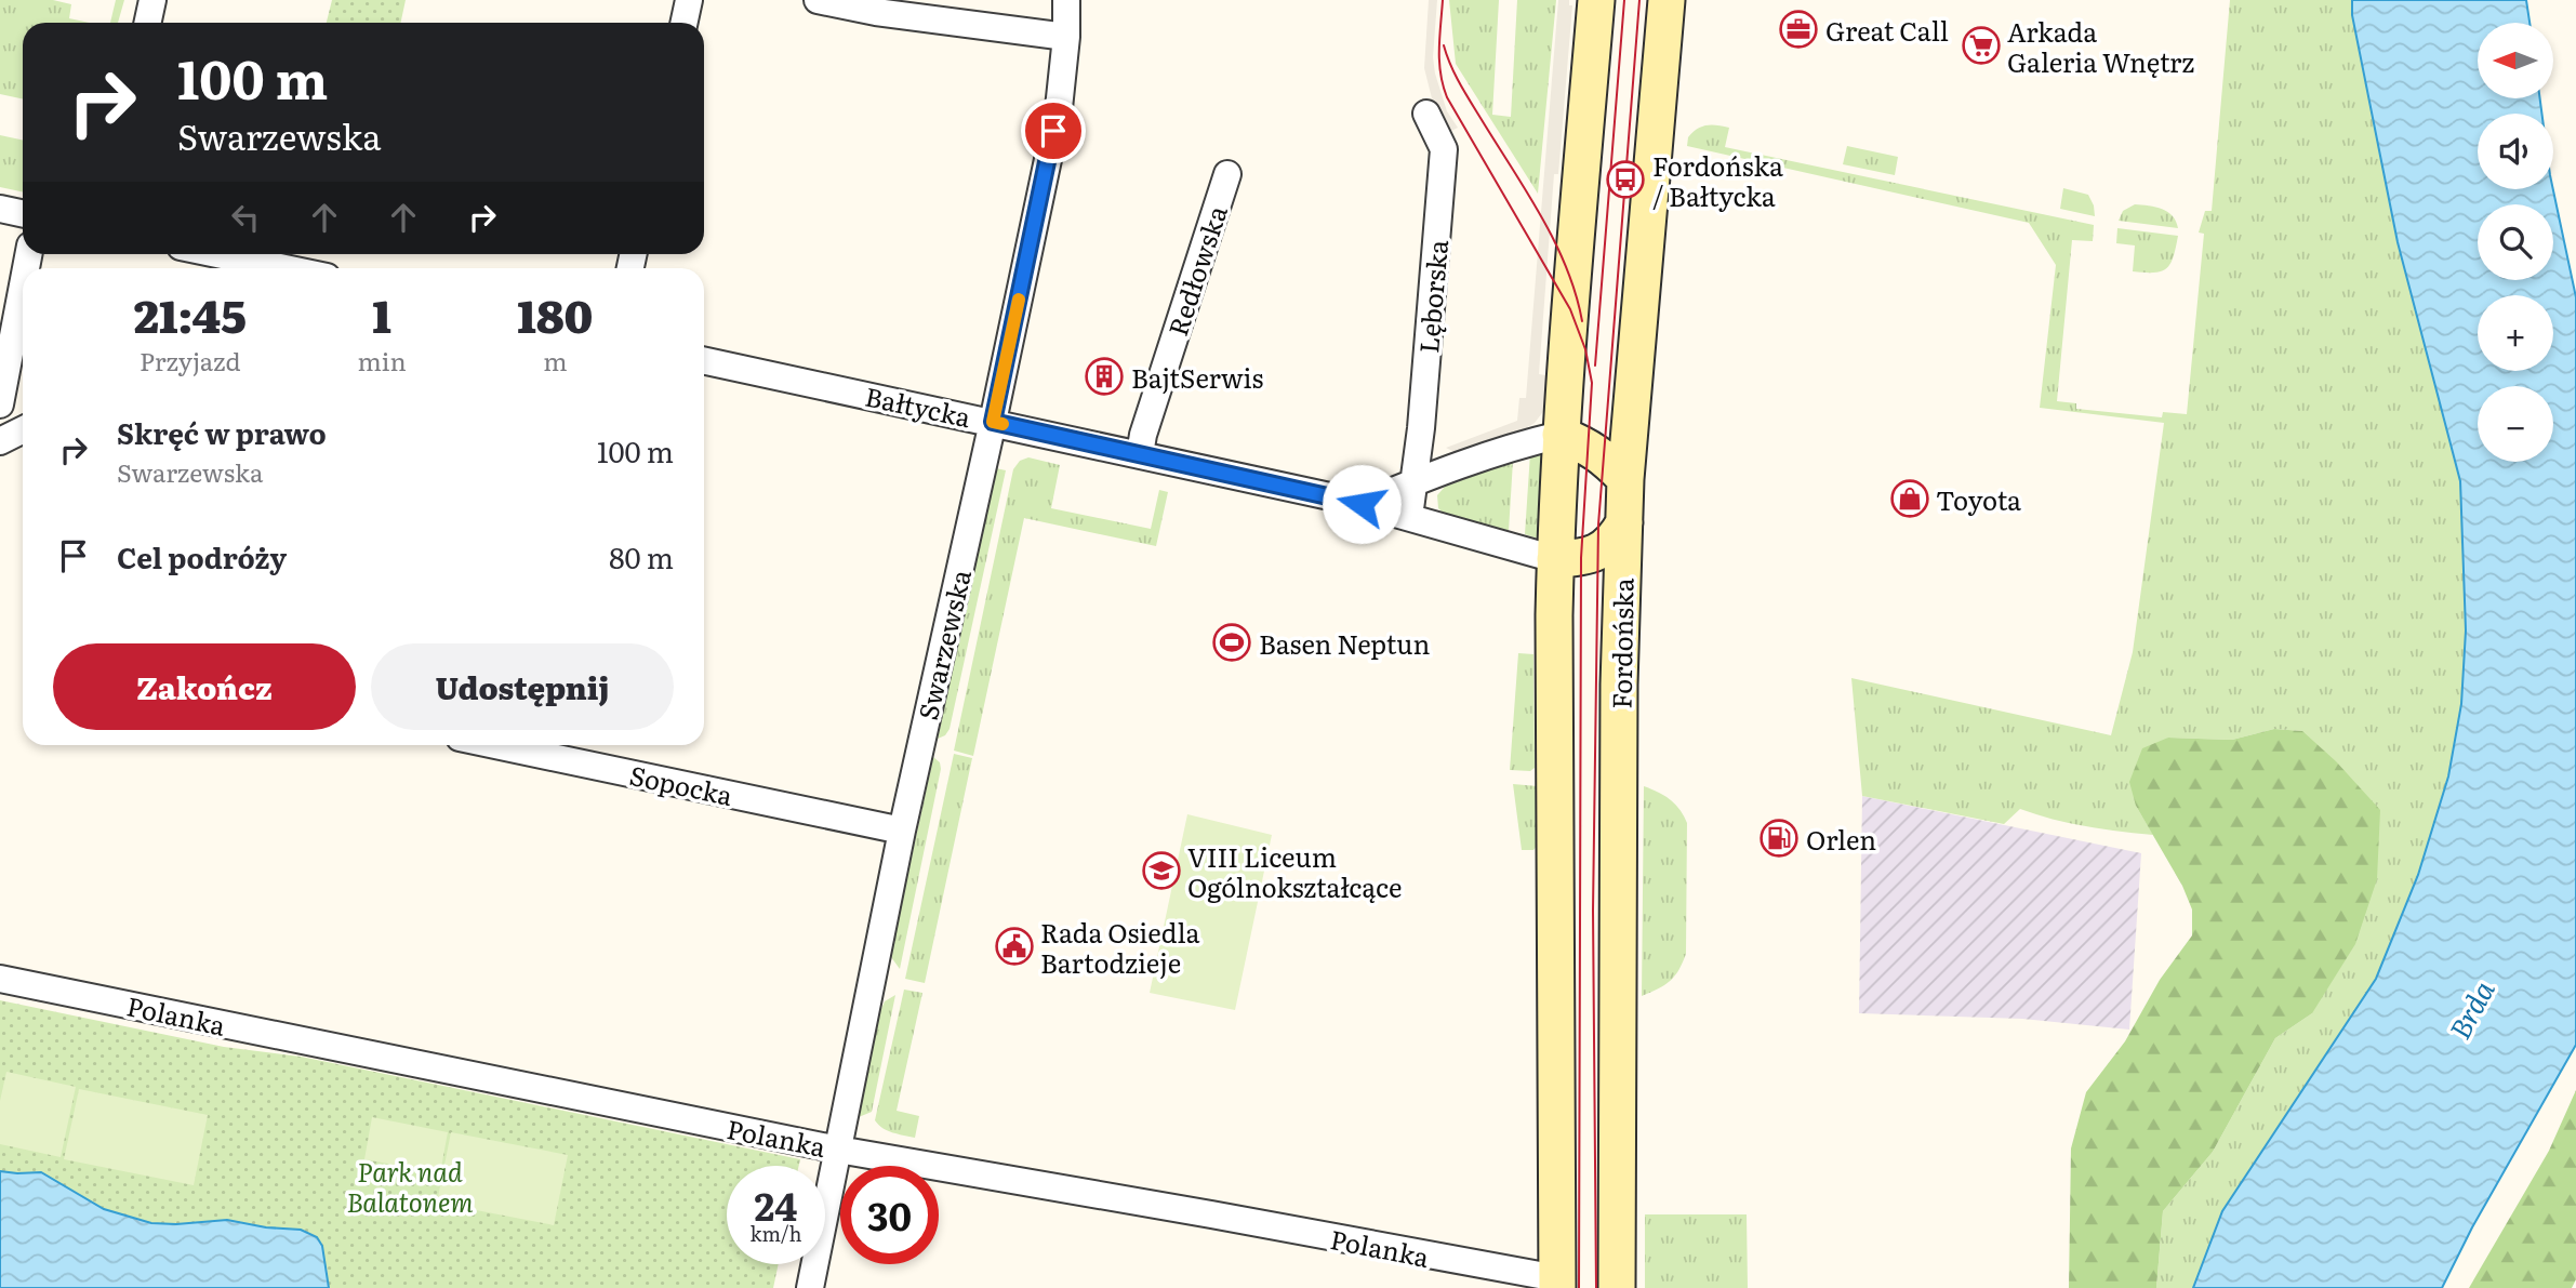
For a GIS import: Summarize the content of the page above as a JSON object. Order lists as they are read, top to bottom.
{
  "streets": {
    "main road": ["Bałtycka", "Fordońska"],
    "street": [
      "Redłowska",
      "Lęborska",
      "Swarzewska",
      "Sopocka",
      "Polanka"
    ]
  },
  "crossings": [
    ["Redłowska", "Bałtycka"],
    ["Lęborska", "Bałtycka"],
    ["Bałtycka", "Fordońska"],
    ["Bałtycka", "Swarzewska"],
    ["Swarzewska", "Sopocka"],
    ["Swarzewska", "Polanka"]
  ],
  "water": ["Brda"],
  "parks": ["Park nad Balatonem"],
  "places": {
    "office": ["Great Call"],
    "supermarket": ["Arkada Galeria Wnętrz"],
    "bus stop": ["Fordońska / Bałtycka"],
    "building": ["BajtSerwis"],
    "shop": ["Toyota"],
    "sports": ["Basen Neptun"],
    "fuel station": ["Orlen"],
    "school or university": ["VIII Liceum Ogólnokształcące"],
    "public building": ["Rada Osiedla Bartodzieje"]
  },
  "north": "left",
  "page": {
    "map_buttons": ["+", "−"],
    "turn": ["100 m", "Swarzewska"],
    "eta": [
      "21:45",
      "Przyjazd",
      "1",
      "min",
      "180",
      "m"
    ],
    "list": [
      {
        "name": "Skręć w prawo",
        "note": "Swarzewska",
        "value": "100 m"
      },
      {
        "name": "Cel podróży",
        "value": "80 m"
      }
    ],
    "buttons": ["Zakończ", "Udostępnij"],
    "speed": "24 km/h",
    "limit": "30"
  }
}
